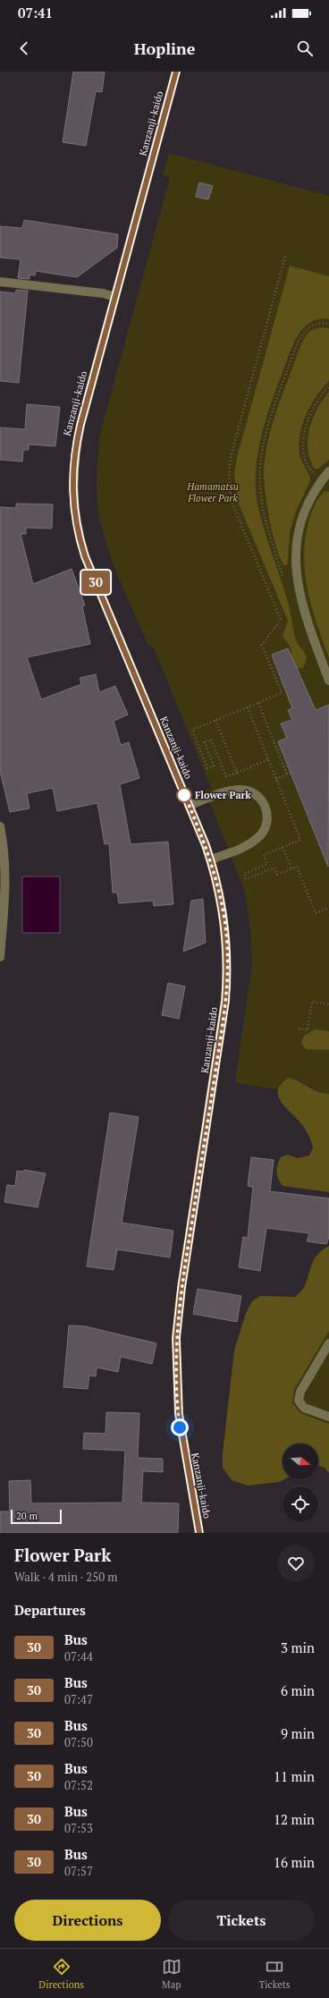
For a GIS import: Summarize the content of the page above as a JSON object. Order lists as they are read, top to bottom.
{
  "streets": {
    "main road": ["Kanzanji-kaido"]
  },
  "parks": ["Hamamatsu Flower Park"],
  "places": ["Flower Park"],
  "lines": ["bus line 30"],
  "scale_bar": "20 m",
  "north": "right",
  "page": {
    "status": "07:41",
    "header": "Hopline",
    "on_map": "30",
    "scale": "20 m",
    "heading": [
      ["Flower Park", "Walk · 4 min · 250 m"],
      "Departures"
    ],
    "list": [
      {
        "mark": "30",
        "name": "Bus",
        "note": "07:44",
        "value": "3 min"
      },
      {
        "mark": "30",
        "name": "Bus",
        "note": "07:47",
        "value": "6 min"
      },
      {
        "mark": "30",
        "name": "Bus",
        "note": "07:50",
        "value": "9 min"
      },
      {
        "mark": "30",
        "name": "Bus",
        "note": "07:52",
        "value": "11 min"
      },
      {
        "mark": "30",
        "name": "Bus",
        "note": "07:53",
        "value": "12 min"
      },
      {
        "mark": "30",
        "name": "Bus",
        "note": "07:57",
        "value": "16 min"
      }
    ],
    "buttons": ["Directions", "Tickets"],
    "tabs": ["Directions", "Map", "Tickets"]
  }
}
